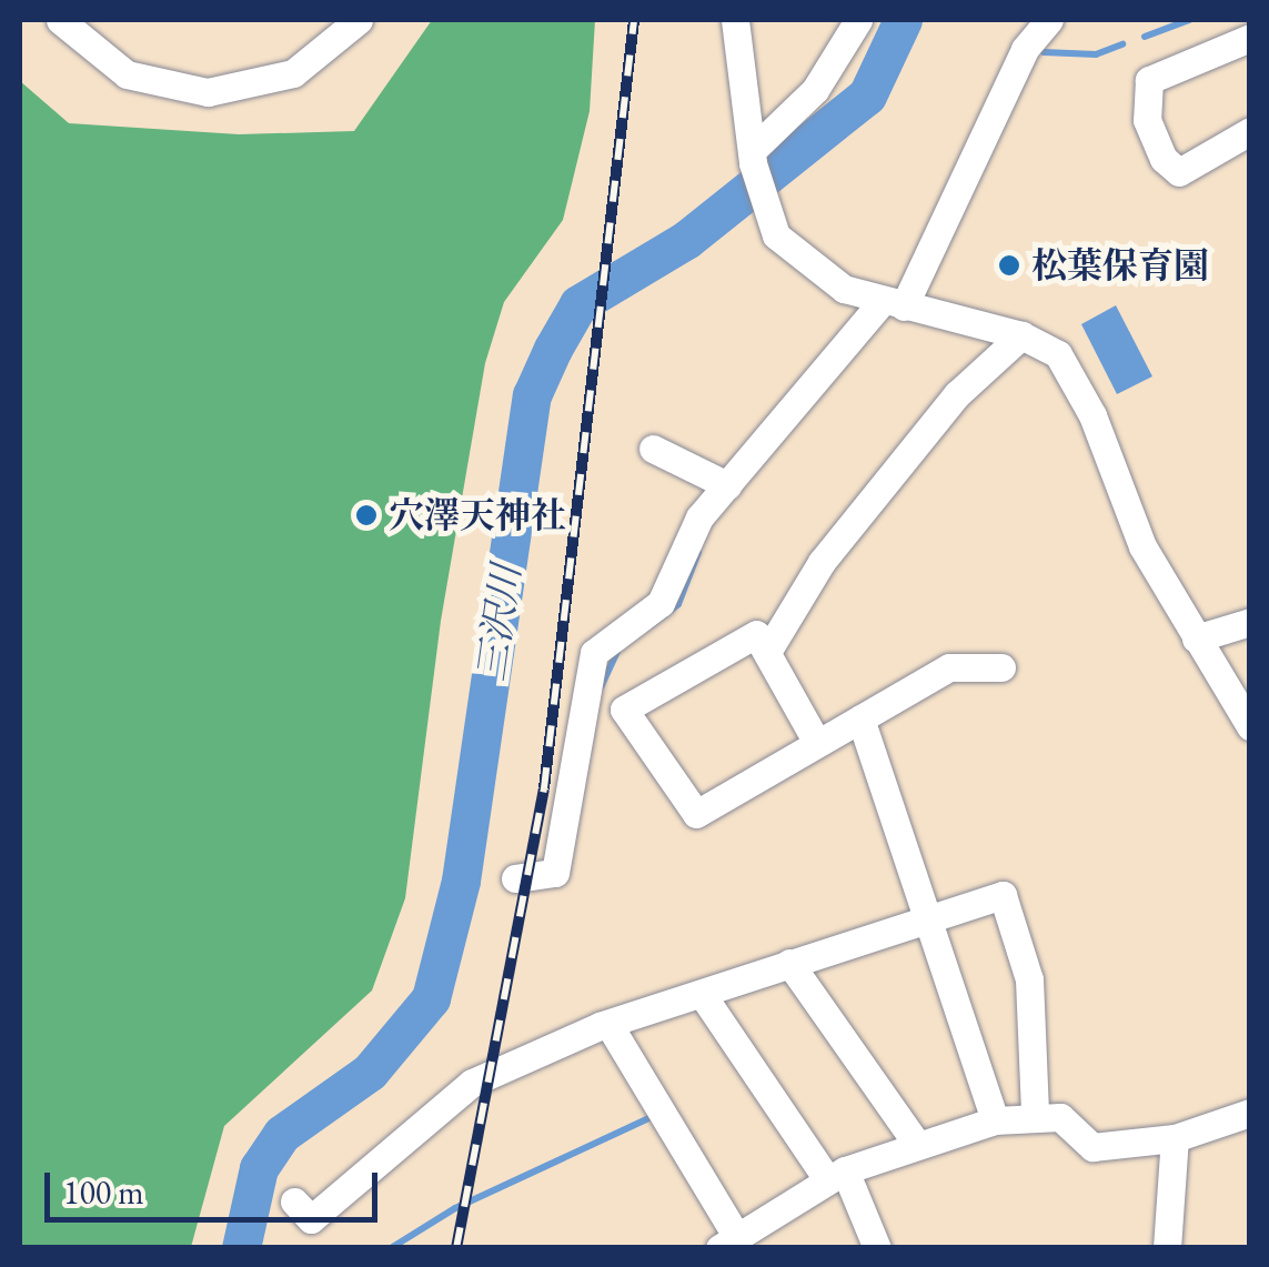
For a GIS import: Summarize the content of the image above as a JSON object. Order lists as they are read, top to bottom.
{
  "water": ["三沢川"],
  "places": ["松葉保育園", "穴澤天神社"],
  "scale_bar": "100 m"
}
